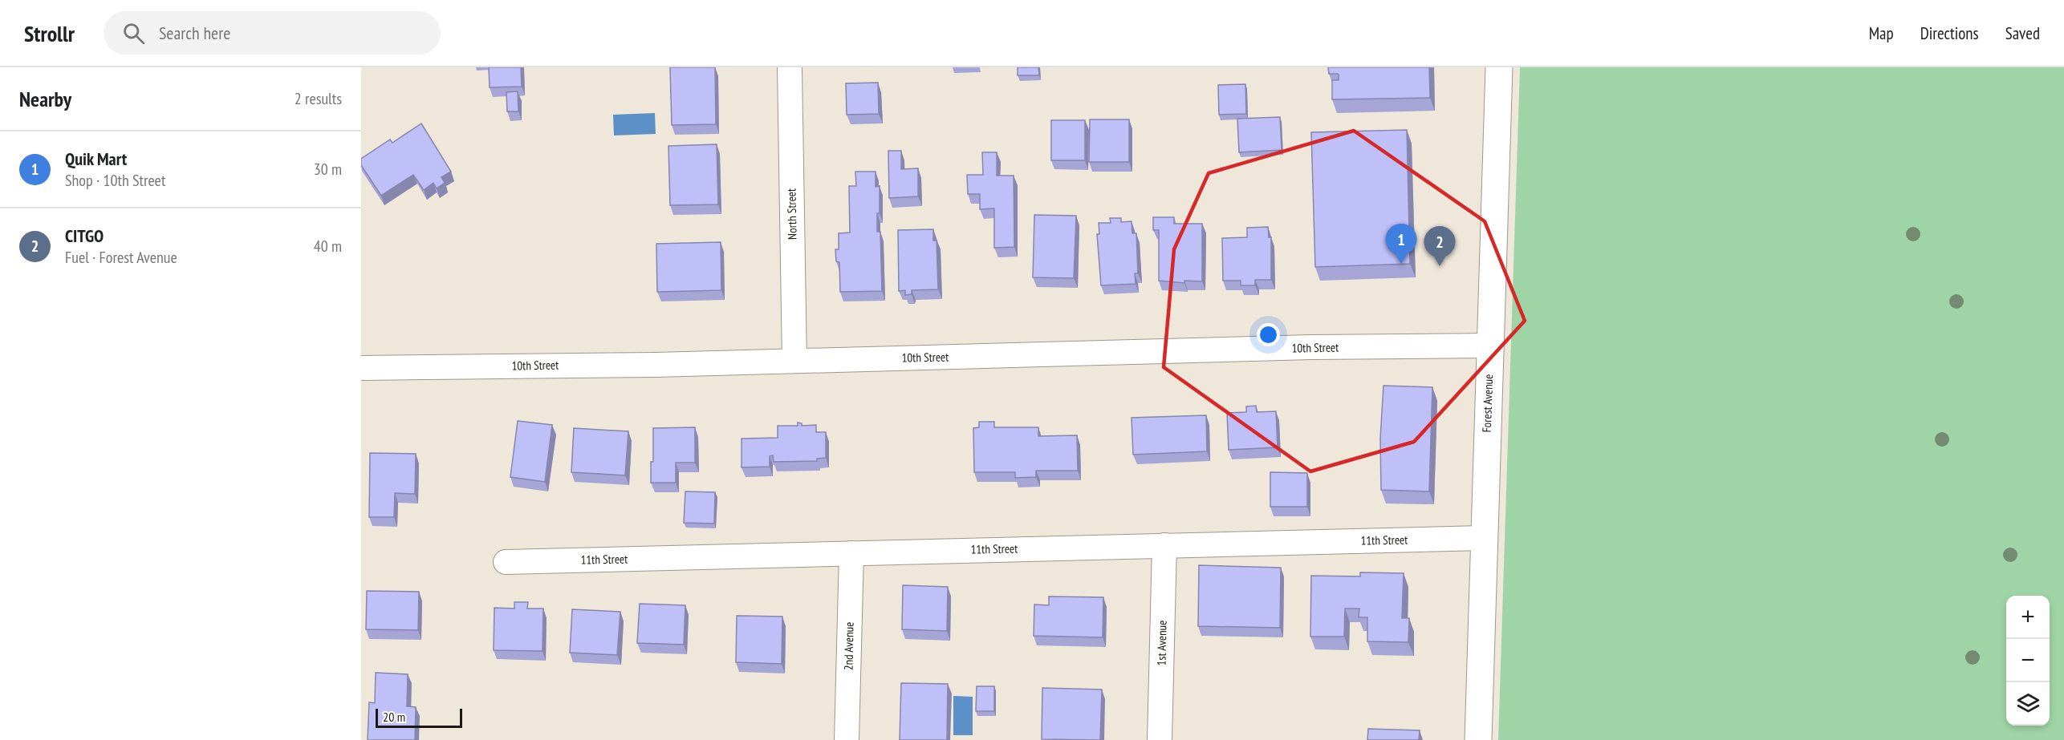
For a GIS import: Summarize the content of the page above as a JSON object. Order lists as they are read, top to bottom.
{
  "streets": {
    "main road": ["Forest Avenue"],
    "street": [
      "North Street",
      "10th Street",
      "11th Street",
      "1st Avenue",
      "2nd Avenue"
    ]
  },
  "crossings": [
    ["North Street", "10th Street"],
    ["10th Street", "Forest Avenue"],
    ["Forest Avenue", "11th Street"],
    ["11th Street", "1st Avenue"],
    ["11th Street", "2nd Avenue"]
  ],
  "scale_bar": "20 m",
  "page": {
    "header": "Strollr",
    "search": "Search here",
    "nav": ["Map", "Directions", "Saved"],
    "heading": ["Nearby", "2 results"],
    "list": [
      {
        "mark": "1",
        "name": "Quik Mart",
        "note": "Shop · 10th Street",
        "value": "30 m"
      },
      {
        "mark": "2",
        "name": "CITGO",
        "note": "Fuel · Forest Avenue",
        "value": "40 m"
      }
    ],
    "pins": ["1", "2"],
    "map_buttons": ["+", "−"],
    "scale": "20 m"
  }
}
